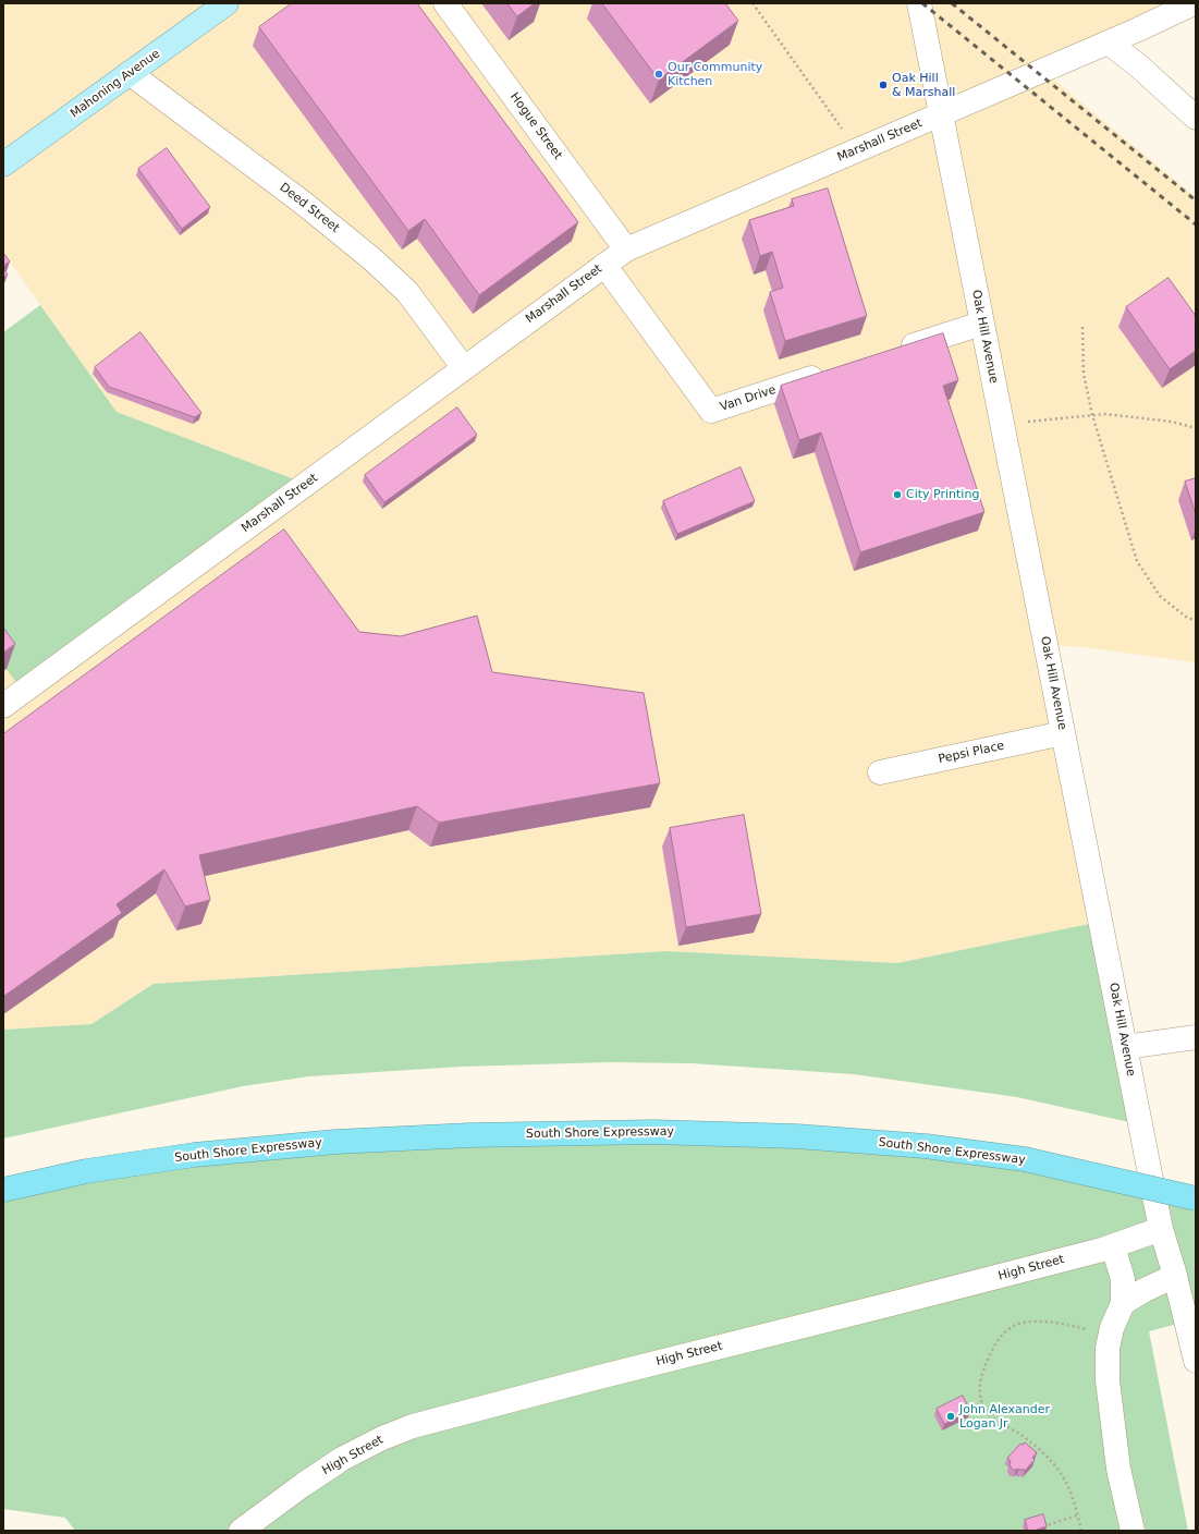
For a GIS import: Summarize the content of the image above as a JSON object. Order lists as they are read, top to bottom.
{
  "streets": {
    "highway": ["South Shore Expressway"],
    "main road": ["Mahoning Avenue"],
    "street": [
      "Hogue Street",
      "Marshall Street",
      "Deed Street",
      "Oak Hill Avenue",
      "Van Drive",
      "Pepsi Place",
      "High Street"
    ]
  },
  "crossings": [
    ["Mahoning Avenue", "Deed Street"],
    ["Hogue Street", "Marshall Street"],
    ["Marshall Street", "Deed Street"],
    ["Marshall Street", "Oak Hill Avenue"],
    ["Marshall Street", "Van Drive"],
    ["Oak Hill Avenue", "Pepsi Place"],
    ["Oak Hill Avenue", "High Street"]
  ],
  "places": [
    "Our Community Kitchen",
    "Oak Hill & Marshall",
    "City Printing",
    "John Alexander Logan Jr"
  ]
}
